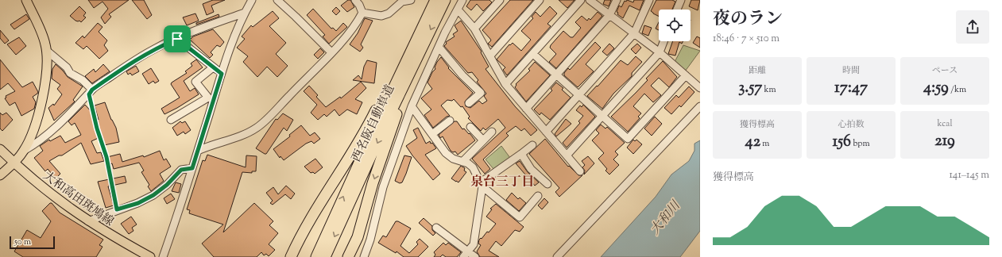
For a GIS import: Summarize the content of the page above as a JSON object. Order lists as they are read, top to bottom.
{
  "streets": {
    "highway": ["西名阪自動車道"],
    "main road": ["大和高田斑鳩線"]
  },
  "districts": ["泉台三丁目"],
  "water": ["大和川"],
  "scale_bar": "50 m",
  "page": {
    "heading": ["夜のラン", "18:46 · 7 × 510 m"],
    "stats": [
      ["距離", "3.57 km"],
      ["時間", "17:47"],
      ["ペース", "4:59 /km"],
      ["獲得標高", "42 m"],
      ["心拍数", "156 bpm"],
      ["kcal", "219"]
    ],
    "chart": ["獲得標高", "141–145 m"],
    "scale": "50 m"
  }
}
